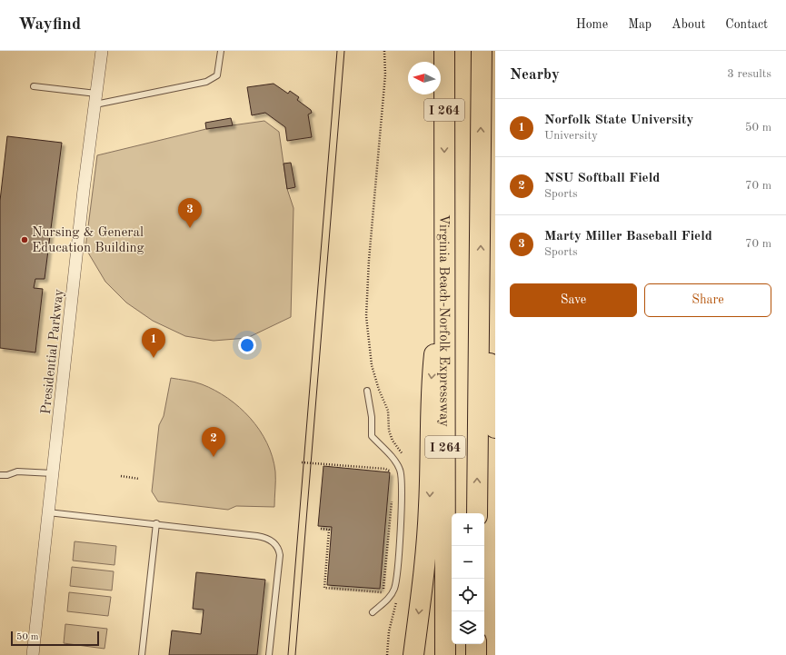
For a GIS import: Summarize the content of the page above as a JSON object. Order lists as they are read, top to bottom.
{
  "streets": {
    "highway": ["I 264", "Virginia Beach-Norfolk Expressway"],
    "street": ["Presidential Parkway"]
  },
  "places": ["Nursing & General Education Building"],
  "scale_bar": "50 m",
  "north": "left",
  "page": {
    "header": "Wayfind",
    "nav": [
      "Home",
      "Map",
      "About",
      "Contact"
    ],
    "heading": ["Nearby", "3 results"],
    "list": [
      {
        "mark": "1",
        "name": "Norfolk State University",
        "note": "University",
        "value": "50 m"
      },
      {
        "mark": "2",
        "name": "NSU Softball Field",
        "note": "Sports",
        "value": "70 m"
      },
      {
        "mark": "3",
        "name": "Marty Miller Baseball Field",
        "note": "Sports",
        "value": "70 m"
      }
    ],
    "pins": ["3", "1", "2"],
    "buttons": ["Save", "Share"],
    "map_buttons": ["+", "−"],
    "scale": "50 m"
  }
}
